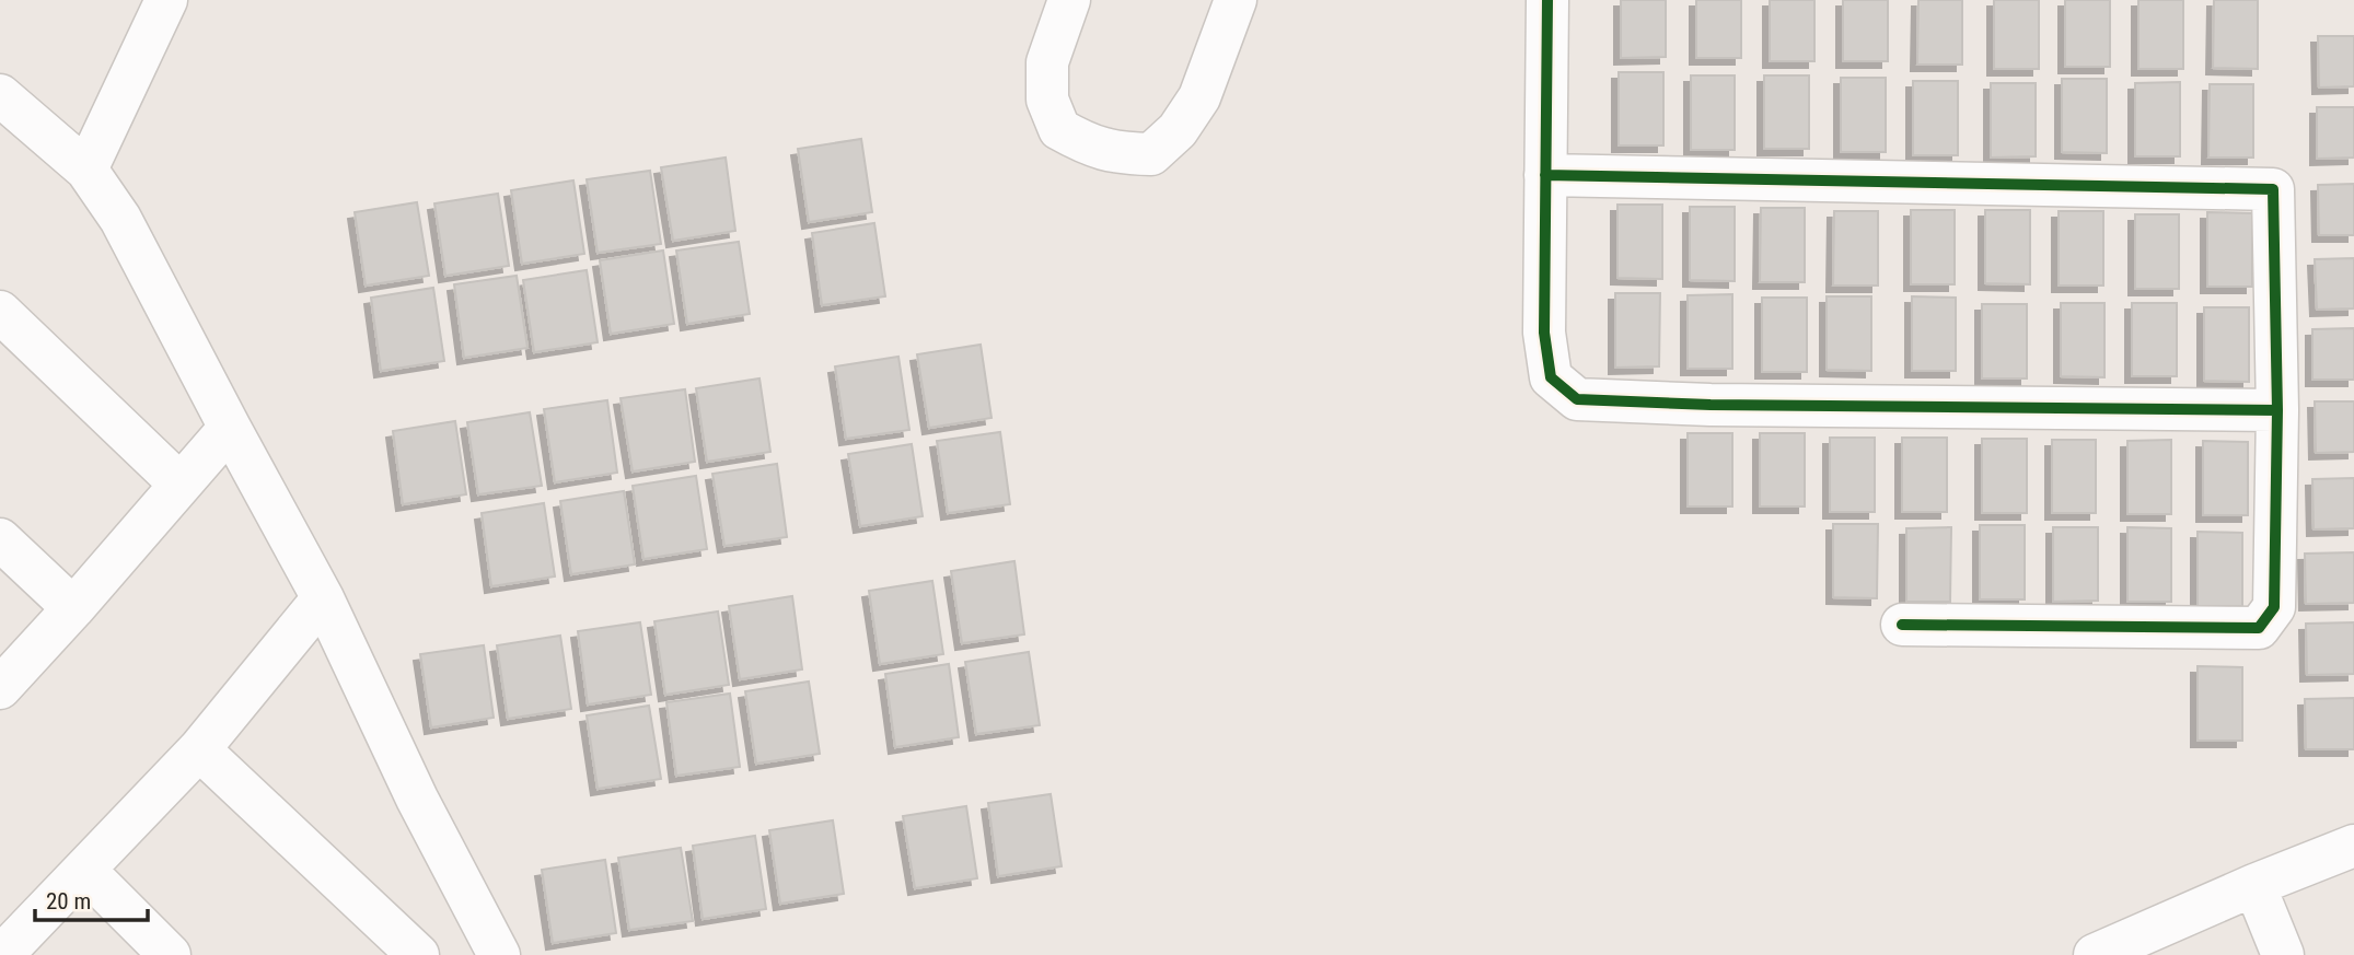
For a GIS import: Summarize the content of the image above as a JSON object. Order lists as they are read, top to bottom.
{
  "scale_bar": "20 m"
}
